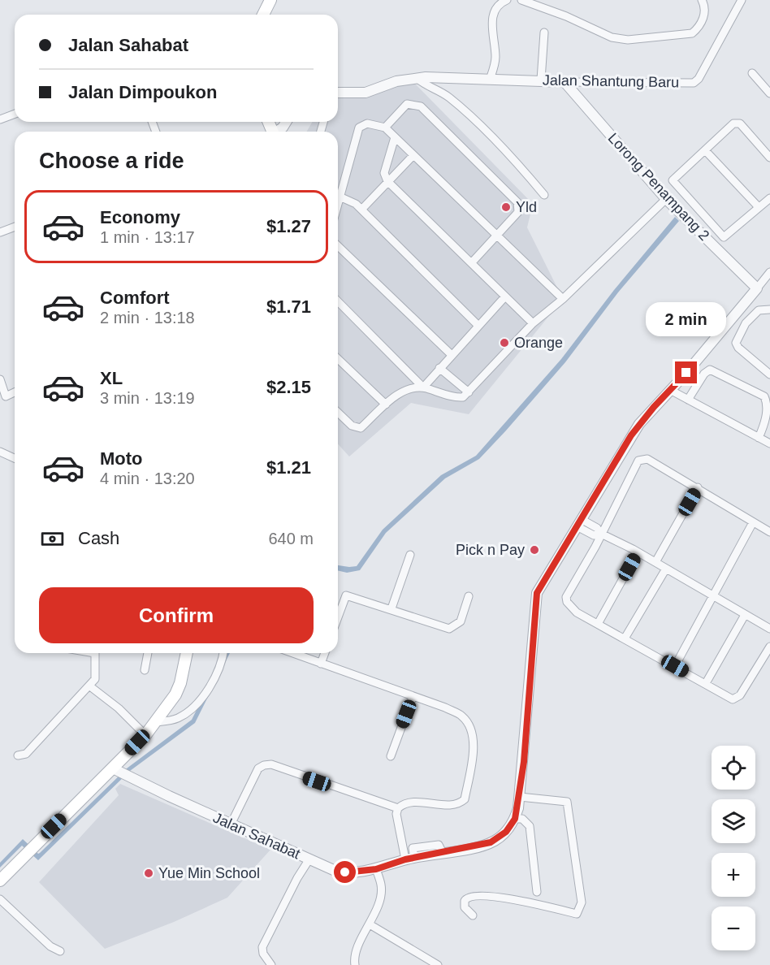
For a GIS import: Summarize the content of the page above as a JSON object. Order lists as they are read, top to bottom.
{
  "streets": {
    "street": ["Jalan Shantung Baru", "Lorong Penampang 2", "Jalan Sahabat"]
  },
  "crossings": [
    ["Jalan Shantung Baru", "Lorong Penampang 2"]
  ],
  "places": [
    "Yld",
    "Orange",
    "Pick n Pay",
    "Yue Min School"
  ],
  "page": {
    "banner": ["Jalan Sahabat", "Jalan Dimpoukon"],
    "heading": "Choose a ride",
    "list": [
      {
        "name": "Economy",
        "note": "1 min · 13:17",
        "value": "$1.27"
      },
      {
        "name": "Comfort",
        "note": "2 min · 13:18",
        "value": "$1.71"
      },
      {
        "name": "XL",
        "note": "3 min · 13:19",
        "value": "$2.15"
      },
      {
        "name": "Moto",
        "note": "4 min · 13:20",
        "value": "$1.21"
      }
    ],
    "bubble": "2 min",
    "pay": ["Cash", "640 m"],
    "buttons": "Confirm",
    "map_buttons": ["+", "−"]
  }
}
